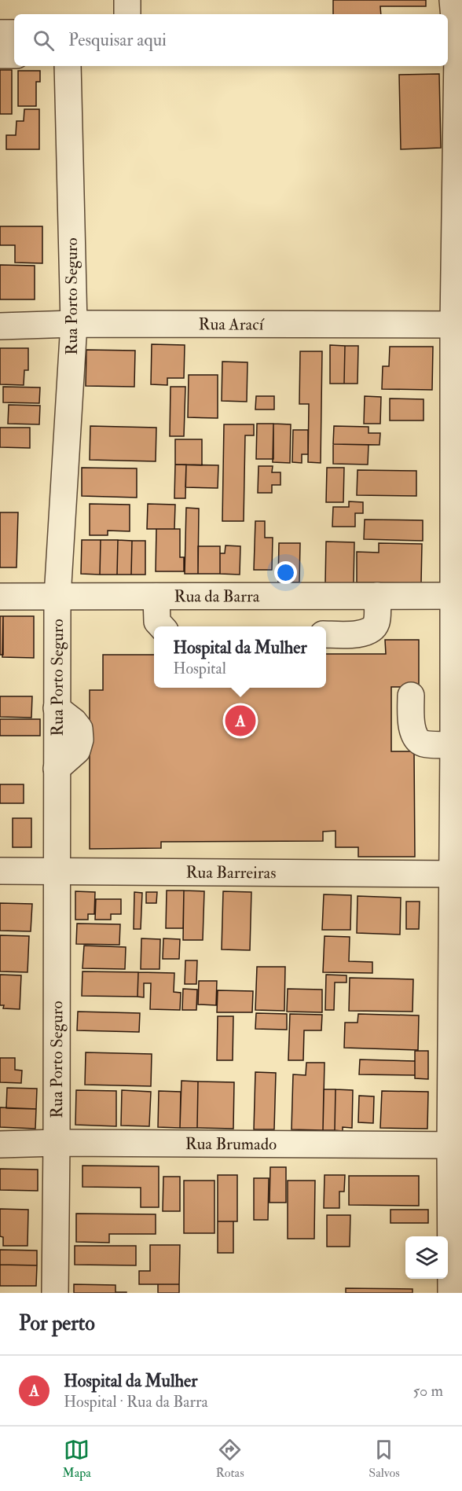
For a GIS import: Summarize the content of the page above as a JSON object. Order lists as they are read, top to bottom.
{
  "streets": {
    "street": [
      "Rua Porto Seguro",
      "Rua Arací",
      "Rua da Barra",
      "Rua Barreiras",
      "Rua Brumado"
    ]
  },
  "crossings": [
    ["Rua Porto Seguro", "Rua Arací"],
    ["Rua Porto Seguro", "Rua da Barra"],
    ["Rua Porto Seguro", "Rua Barreiras"],
    ["Rua Porto Seguro", "Rua Brumado"]
  ],
  "page": {
    "search": "Pesquisar aqui",
    "popup": ["Hospital da Mulher", "Hospital"],
    "pins": "A",
    "heading": "Por perto",
    "list": [
      {
        "mark": "A",
        "name": "Hospital da Mulher",
        "note": "Hospital · Rua da Barra",
        "value": "50 m"
      }
    ],
    "nav": ["Mapa", "Rotas", "Salvos"]
  }
}
